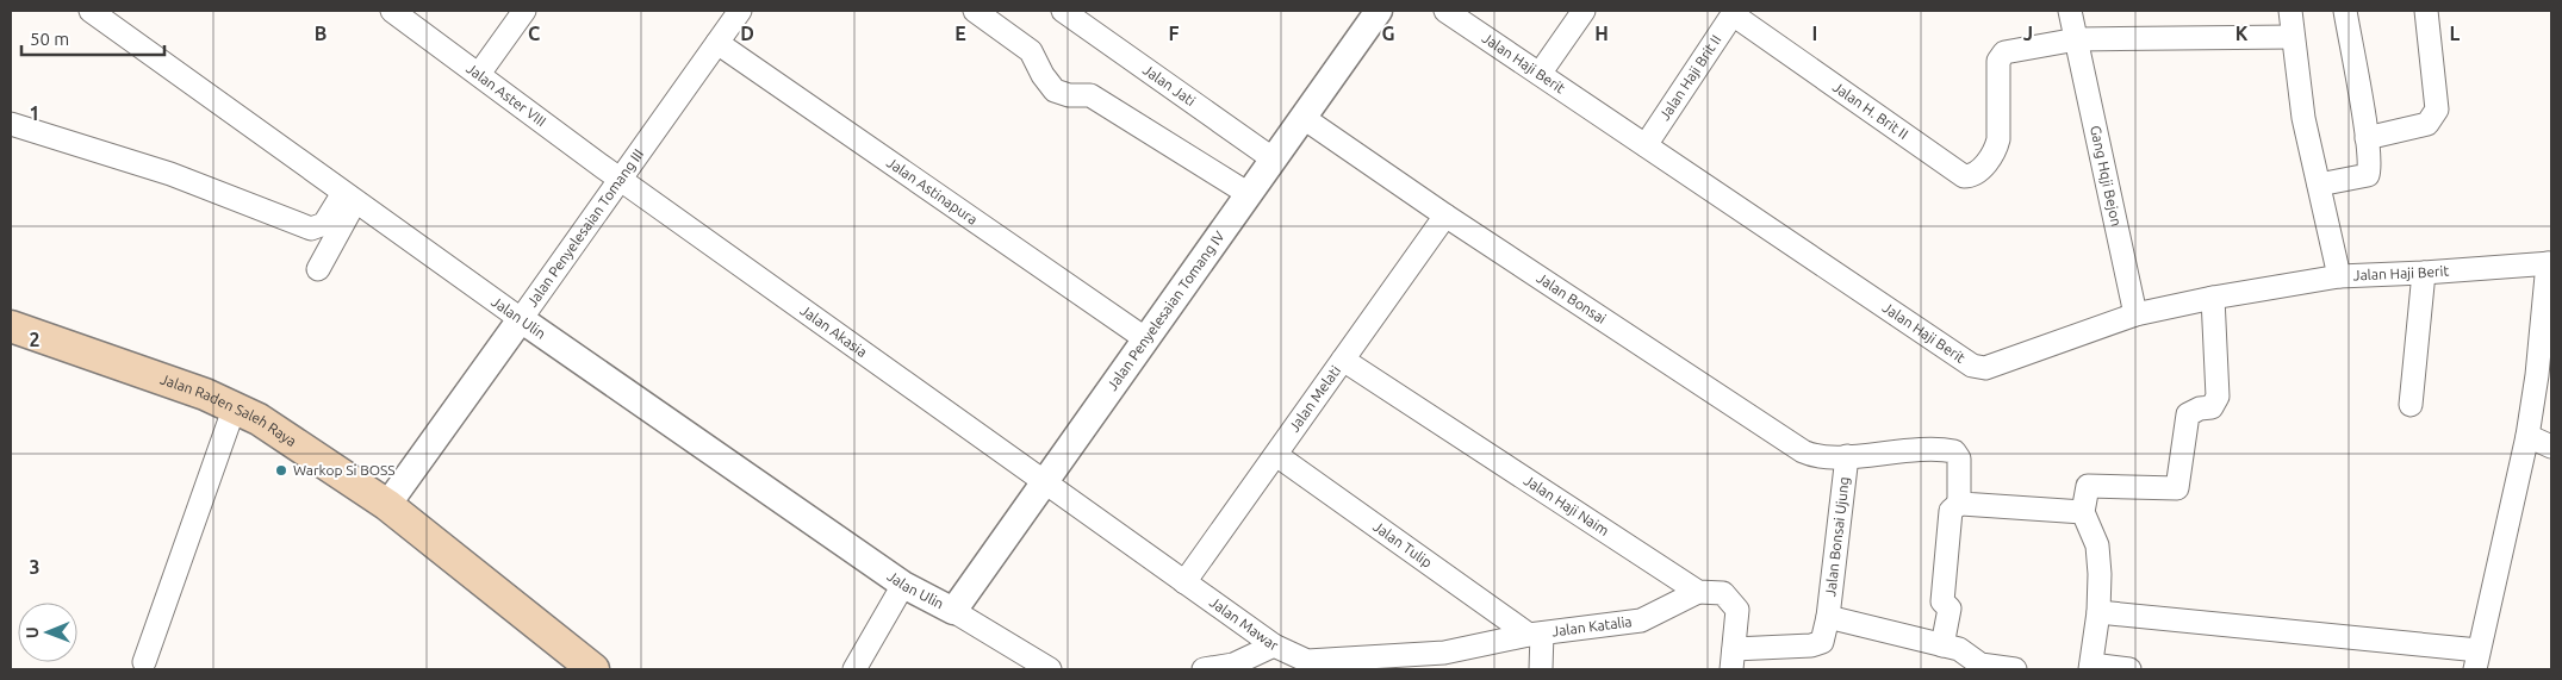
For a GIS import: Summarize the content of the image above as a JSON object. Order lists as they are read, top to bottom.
{
  "streets": {
    "main road": ["Jalan Raden Saleh Raya"],
    "street": [
      "Jalan Haji Berit",
      "Jalan Haji Brit II",
      "Jalan Jati",
      "Jalan Aster VIII",
      "Jalan H. Brit II",
      "Gang Hqji Bejon",
      "Jalan Astinapura",
      "Jalan Penyelesaian Tomang III",
      "Jalan Bonsai",
      "Jalan Penyelesaian Tomang IV",
      "Jalan Ulin",
      "Jalan Akasia",
      "Jalan Melati",
      "Jalan Haji Naim",
      "Jalan Bonsai Ujung",
      "Jalan Tulip",
      "Jalan Mawar",
      "Jalan Katalia"
    ]
  },
  "crossings": [
    ["Jalan Haji Berit", "Jalan Haji Brit II"],
    ["Jalan Haji Berit", "Gang Hqji Bejon"],
    ["Jalan Haji Brit II", "Jalan H. Brit II"],
    ["Jalan Jati", "Jalan Penyelesaian Tomang IV"],
    ["Jalan Aster VIII", "Jalan Penyelesaian Tomang III"],
    ["Jalan Aster VIII", "Jalan Akasia"],
    ["Jalan H. Brit II", "Gang Hqji Bejon"],
    ["Jalan Astinapura", "Jalan Penyelesaian Tomang III"],
    ["Jalan Astinapura", "Jalan Penyelesaian Tomang IV"],
    ["Jalan Penyelesaian Tomang III", "Jalan Ulin"],
    ["Jalan Penyelesaian Tomang III", "Jalan Akasia"],
    ["Jalan Penyelesaian Tomang III", "Jalan Raden Saleh Raya"],
    ["Jalan Bonsai", "Jalan Penyelesaian Tomang IV"],
    ["Jalan Bonsai", "Jalan Melati"],
    ["Jalan Bonsai", "Jalan Bonsai Ujung"],
    ["Jalan Penyelesaian Tomang IV", "Jalan Ulin"],
    ["Jalan Penyelesaian Tomang IV", "Jalan Akasia"],
    ["Jalan Penyelesaian Tomang IV", "Jalan Mawar"],
    ["Jalan Akasia", "Jalan Mawar"],
    ["Jalan Melati", "Jalan Haji Naim"],
    ["Jalan Melati", "Jalan Tulip"],
    ["Jalan Melati", "Jalan Mawar"],
    ["Jalan Haji Naim", "Jalan Bonsai Ujung"],
    ["Jalan Haji Naim", "Jalan Katalia"],
    ["Jalan Tulip", "Jalan Katalia"],
    ["Jalan Mawar", "Jalan Katalia"]
  ],
  "places": ["Warkop Si BOSS"],
  "scale_bar": "50 m",
  "north": "left",
  "grid": {
    "columns": [
      "B",
      "C",
      "D",
      "E",
      "F",
      "G",
      "H",
      "I",
      "J",
      "K",
      "L"
    ],
    "rows": ["1", "2", "3"]
  }
}
